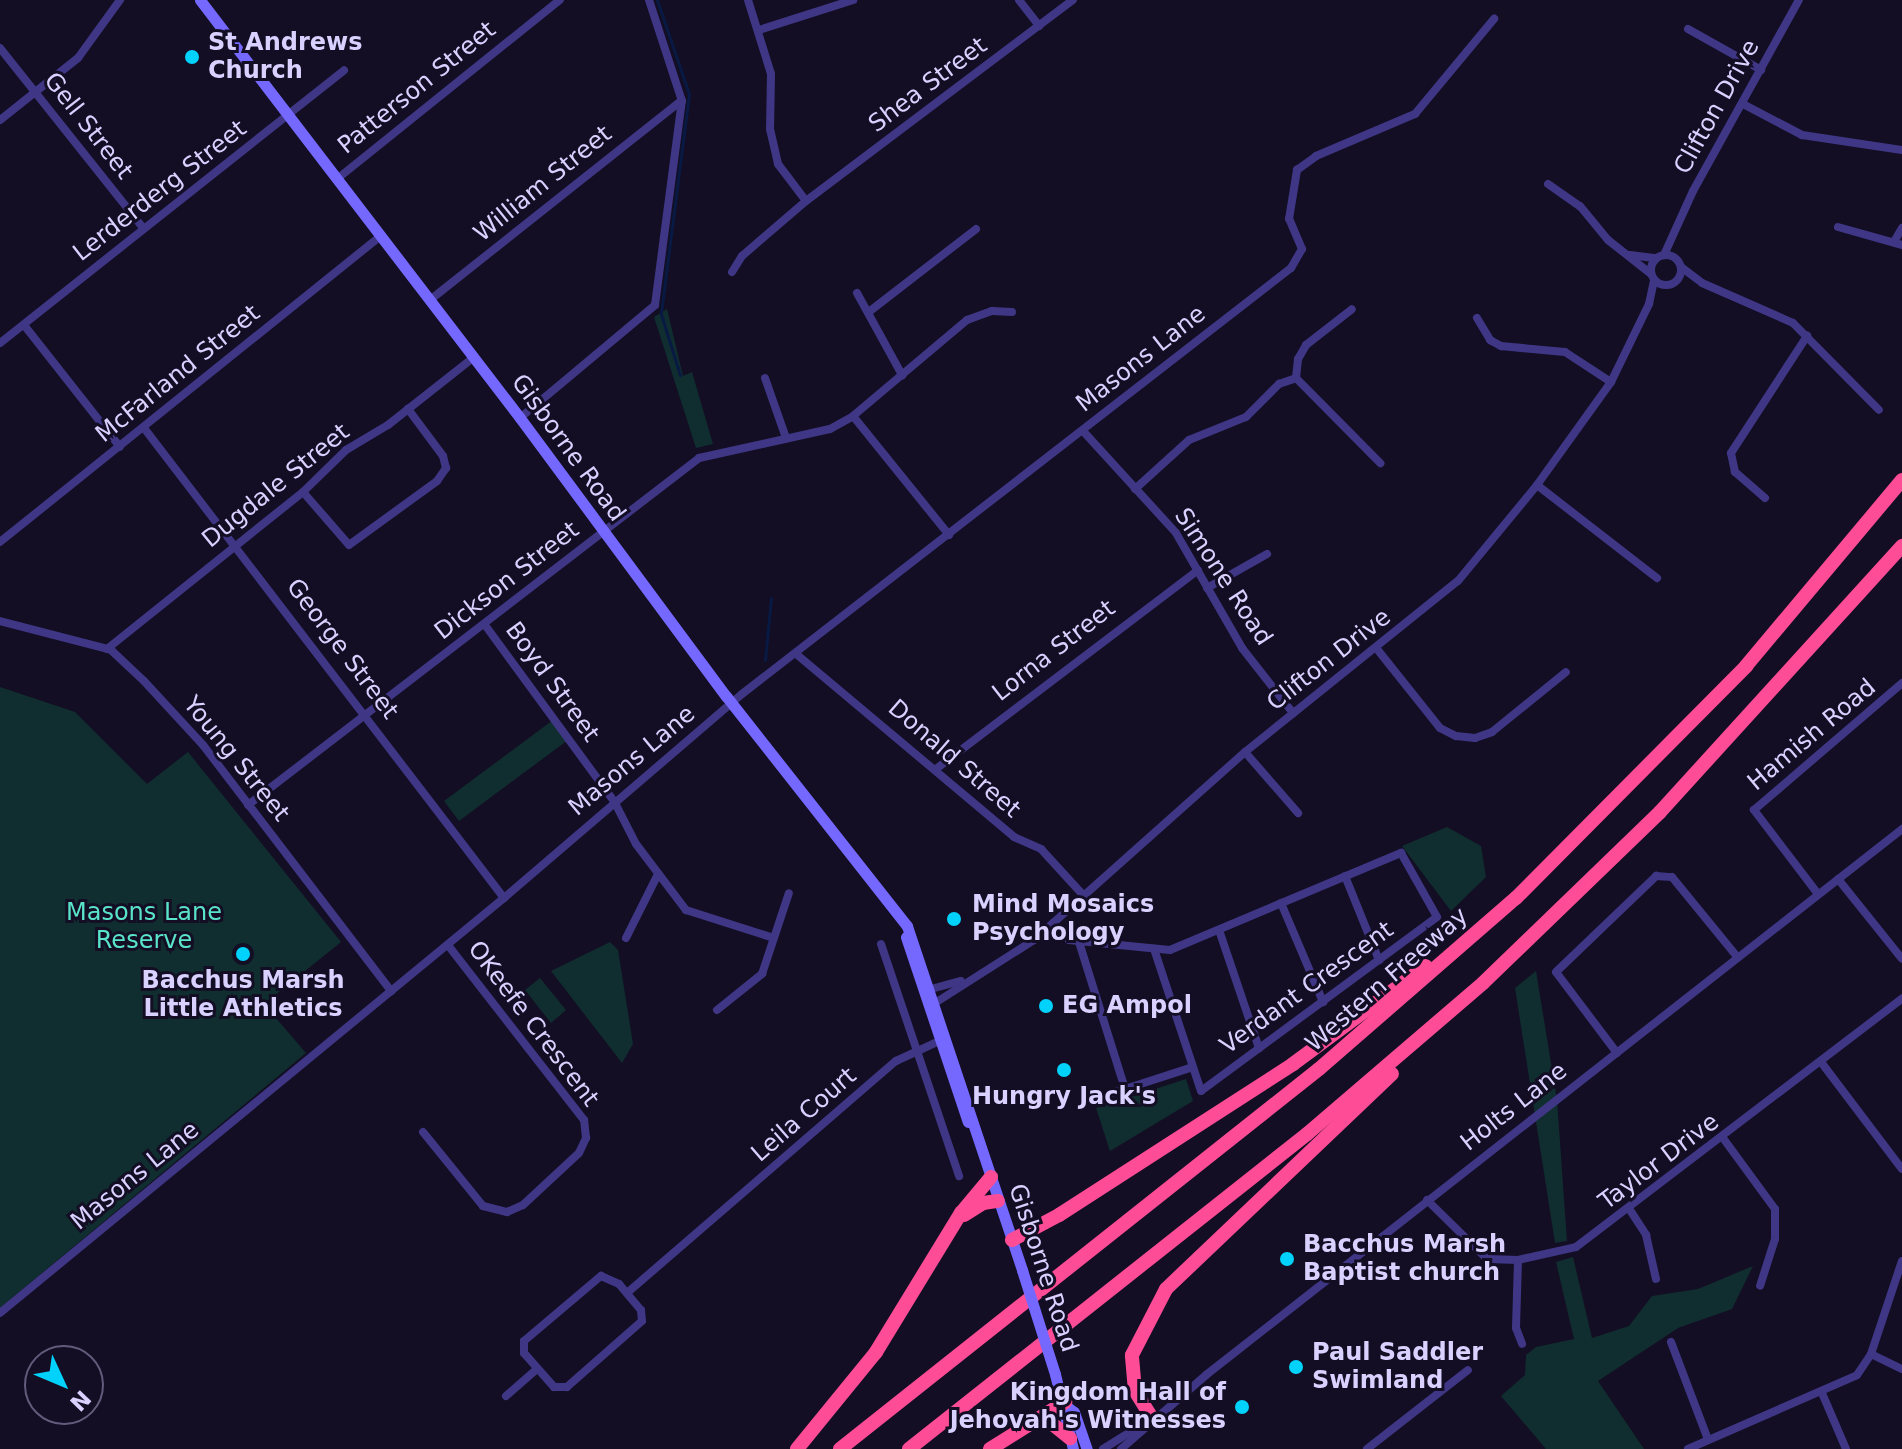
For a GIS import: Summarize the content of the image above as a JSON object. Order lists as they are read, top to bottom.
{
  "streets": {
    "highway": ["Western Freeway"],
    "main road": ["Gisborne Road"],
    "street": [
      "Shea Street",
      "Patterson Street",
      "Clifton Drive",
      "Gell Street",
      "William Street",
      "Lerderderg Street",
      "Masons Lane",
      "McFarland Street",
      "Dugdale Street",
      "Simone Road",
      "Dickson Street",
      "George Street",
      "Lorna Street",
      "Boyd Street",
      "Hamish Road",
      "Young Street",
      "Donald Street",
      "Verdant Crescent",
      "OKeefe Crescent",
      "Holts Lane",
      "Leila Court",
      "Taylor Drive"
    ]
  },
  "crossings": [
    ["Patterson Street", "Gisborne Road"],
    ["Clifton Drive", "Simone Road"],
    ["Clifton Drive", "Donald Street"],
    ["Gell Street", "Lerderderg Street"],
    ["William Street", "Gisborne Road"],
    ["Lerderderg Street", "Gisborne Road"],
    ["Masons Lane", "Gisborne Road"],
    ["Masons Lane", "Simone Road"],
    ["Masons Lane", "George Street"],
    ["Masons Lane", "Boyd Street"],
    ["Masons Lane", "Young Street"],
    ["Masons Lane", "Donald Street"],
    ["Masons Lane", "OKeefe Crescent"],
    ["McFarland Street", "Gisborne Road"],
    ["McFarland Street", "George Street"],
    ["Gisborne Road", "Dugdale Street"],
    ["Gisborne Road", "Dickson Street"],
    ["Gisborne Road", "Leila Court"],
    ["Dugdale Street", "George Street"],
    ["Dugdale Street", "Young Street"],
    ["Simone Road", "Lorna Street"],
    ["Dickson Street", "George Street"],
    ["Dickson Street", "Boyd Street"],
    ["Dickson Street", "Young Street"],
    ["Lorna Street", "Donald Street"],
    ["Hamish Road", "Holts Lane"],
    ["Holts Lane", "Taylor Drive"]
  ],
  "parks": ["Masons Lane Reserve"],
  "places": [
    "St Andrews Church",
    "Mind Mosaics Psychology",
    "Bacchus Marsh Little Athletics",
    "EG Ampol",
    "Hungry Jack's",
    "Bacchus Marsh Baptist church",
    "Paul Saddler Swimland",
    "Kingdom Hall of Jehovah's Witnesses"
  ],
  "north": "bottom right"
}
